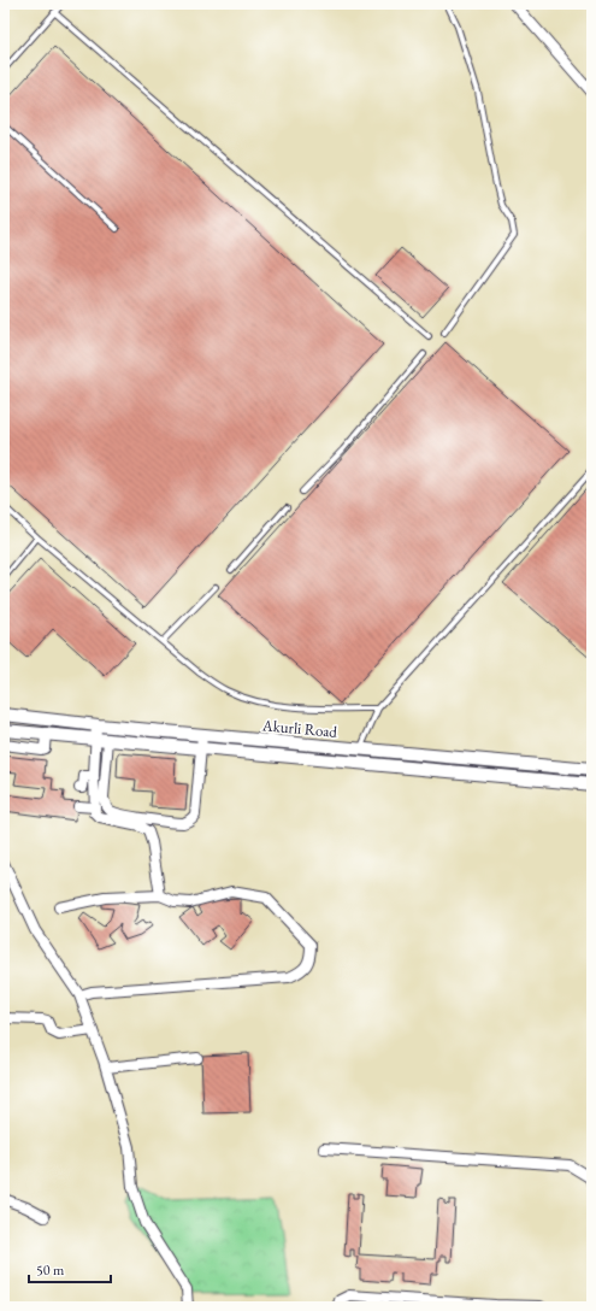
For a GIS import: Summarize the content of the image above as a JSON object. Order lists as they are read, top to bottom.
{
  "streets": {
    "street": ["Akurli Road"]
  },
  "scale_bar": "50 m"
}
